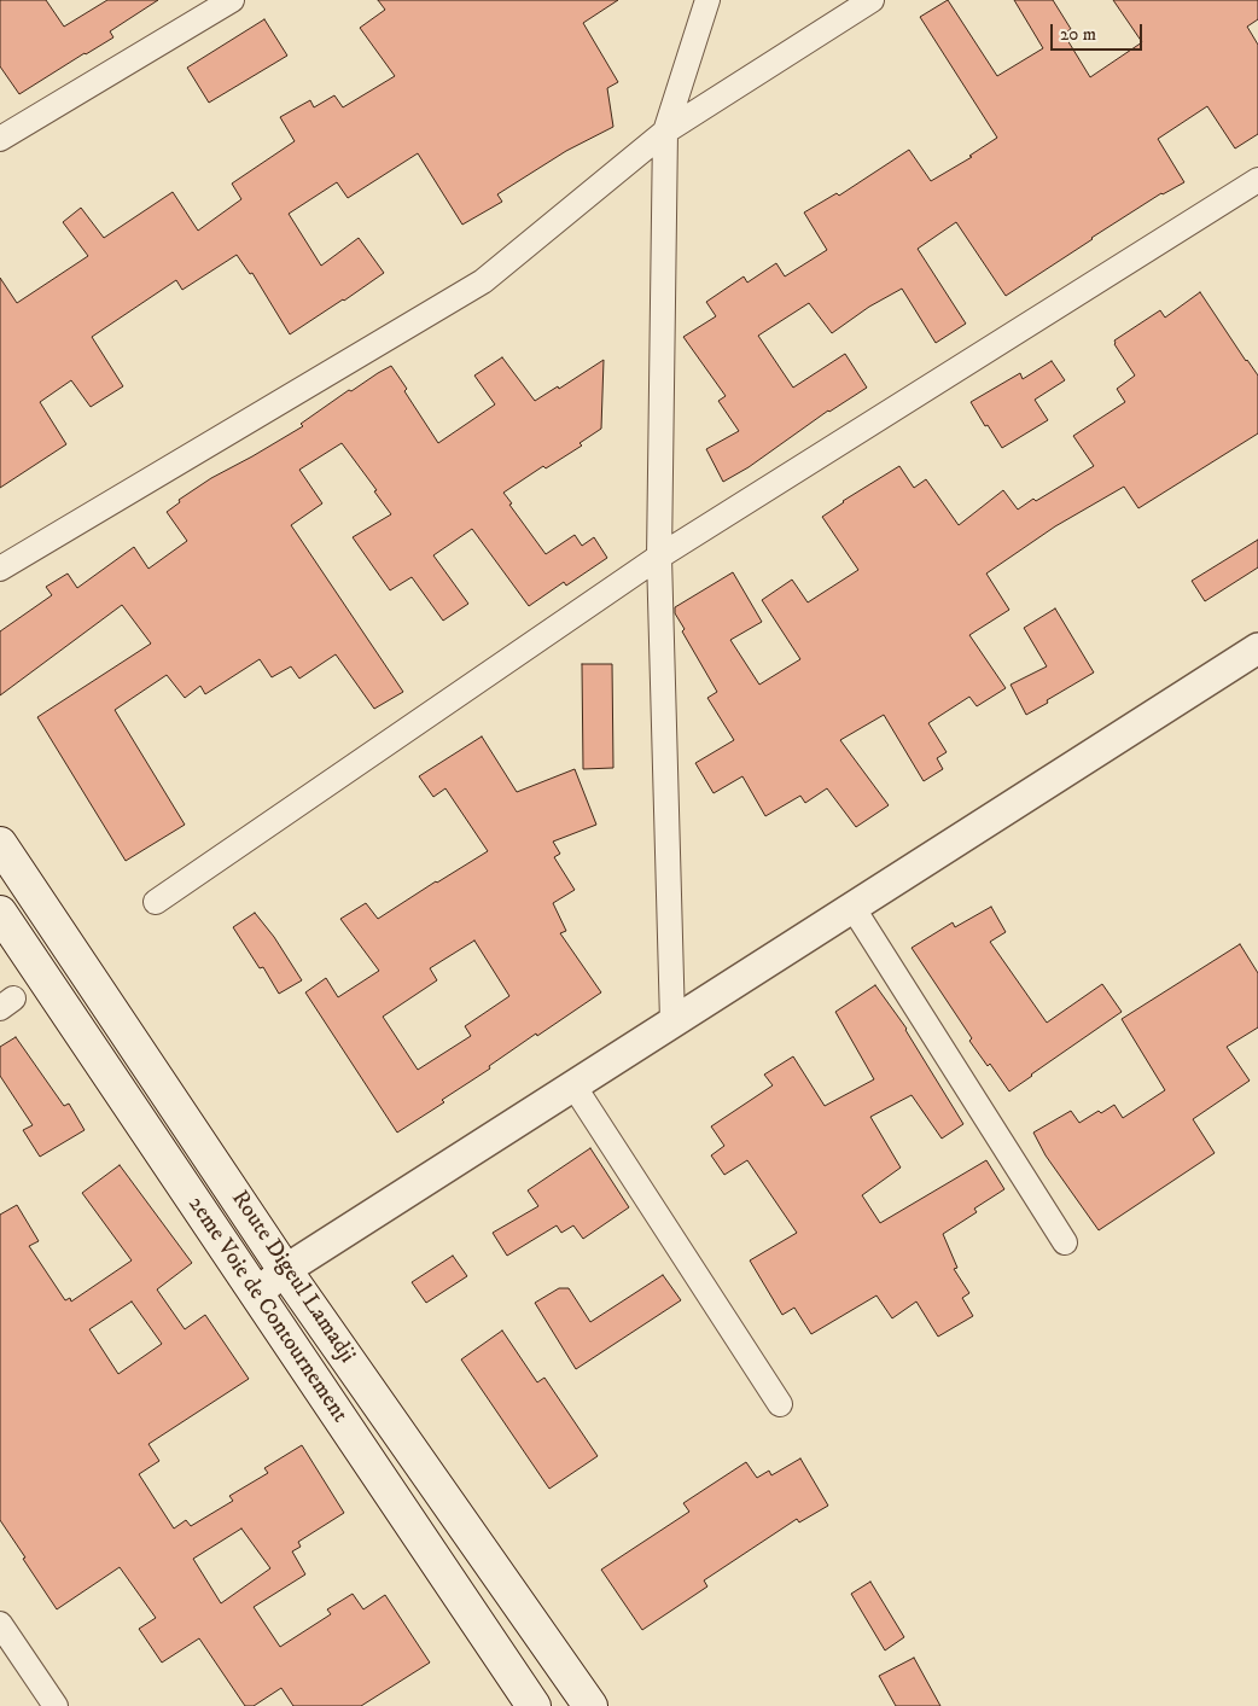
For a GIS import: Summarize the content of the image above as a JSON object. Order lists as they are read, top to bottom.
{
  "streets": {
    "main road": ["Route Digeul Lamadji", "2eme Voie de Contournement"]
  },
  "scale_bar": "20 m"
}
